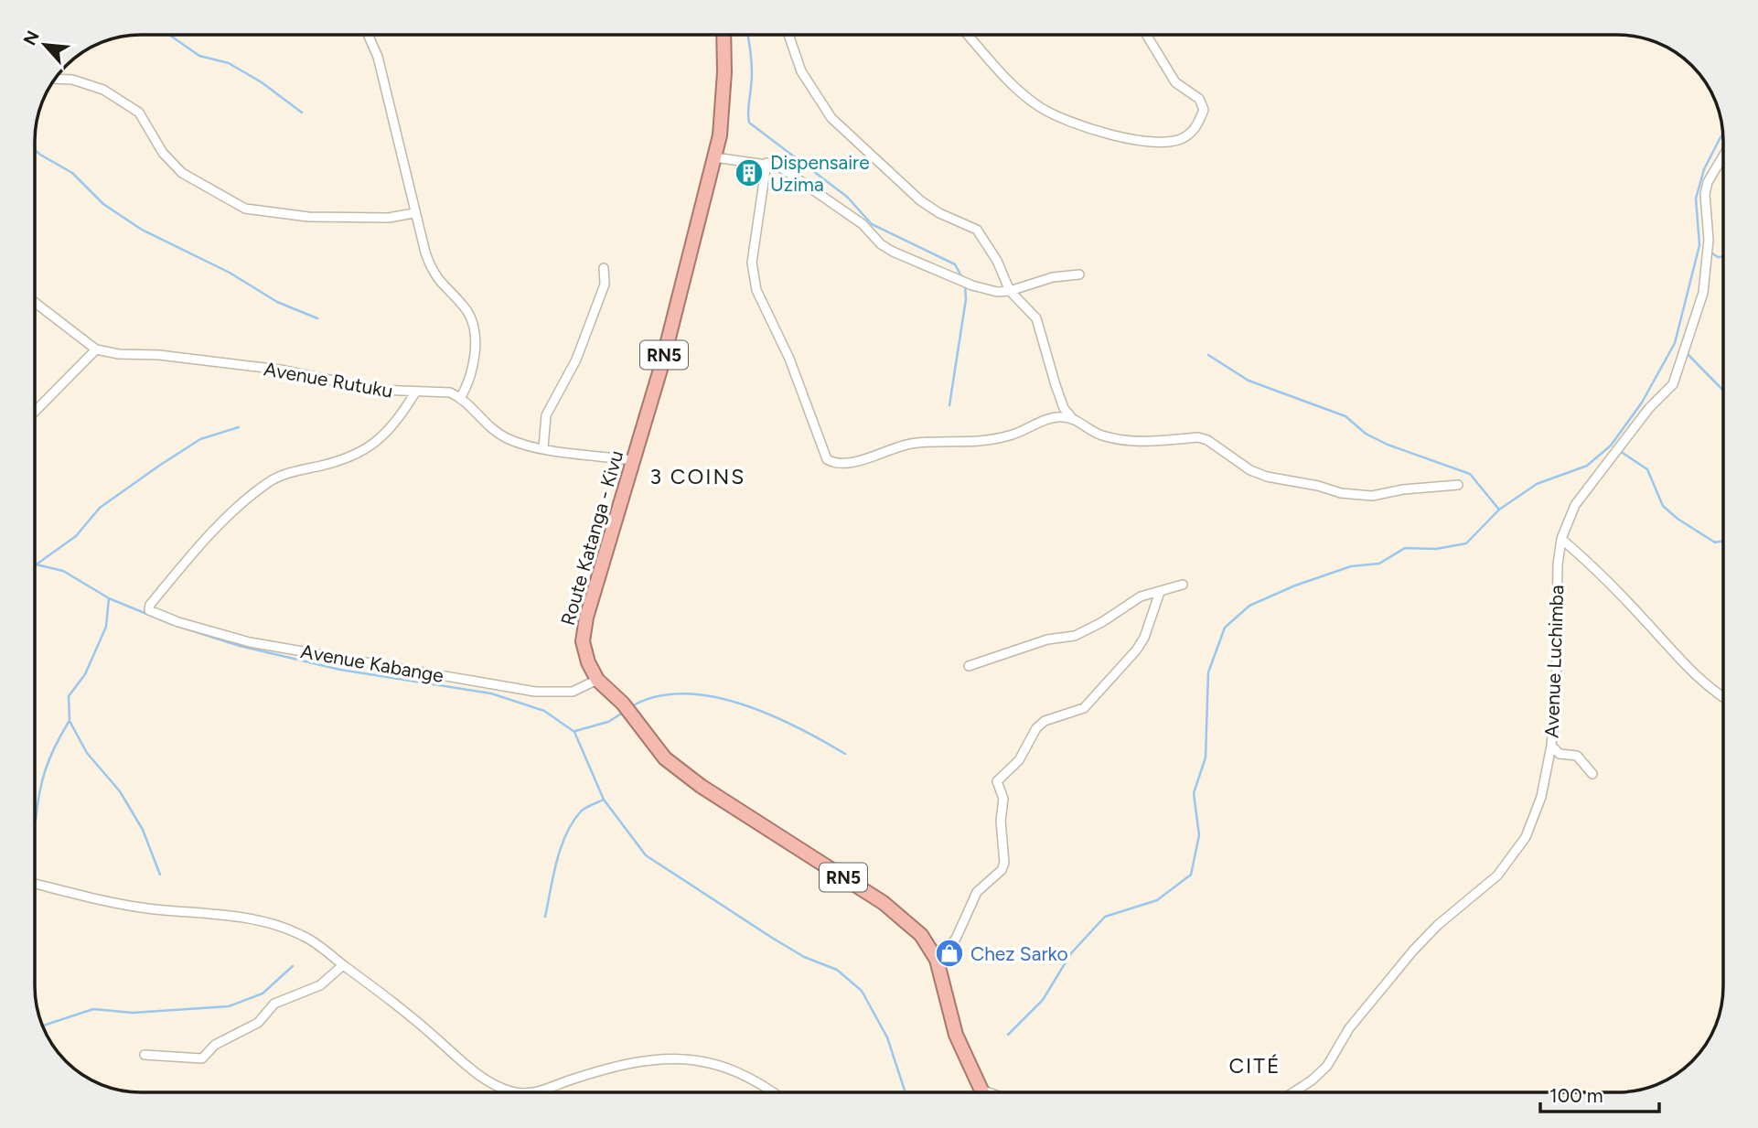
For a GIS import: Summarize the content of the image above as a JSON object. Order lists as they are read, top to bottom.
{
  "streets": {
    "highway": ["RN5", "Route Katanga - Kivu"],
    "street": ["Avenue Rutuku", "Avenue Luchimba", "Avenue Kabange"]
  },
  "crossings": [
    ["RN5", "Route Katanga - Kivu"],
    ["Avenue Rutuku", "Avenue Kabange"],
    ["Route Katanga - Kivu", "Avenue Kabange"]
  ],
  "districts": ["3 COINS", "CITÉ"],
  "places": {
    "building": ["Dispensaire Uzima"],
    "shop": ["Chez Sarko"]
  },
  "scale_bar": "100 m",
  "north": "top left"
}
